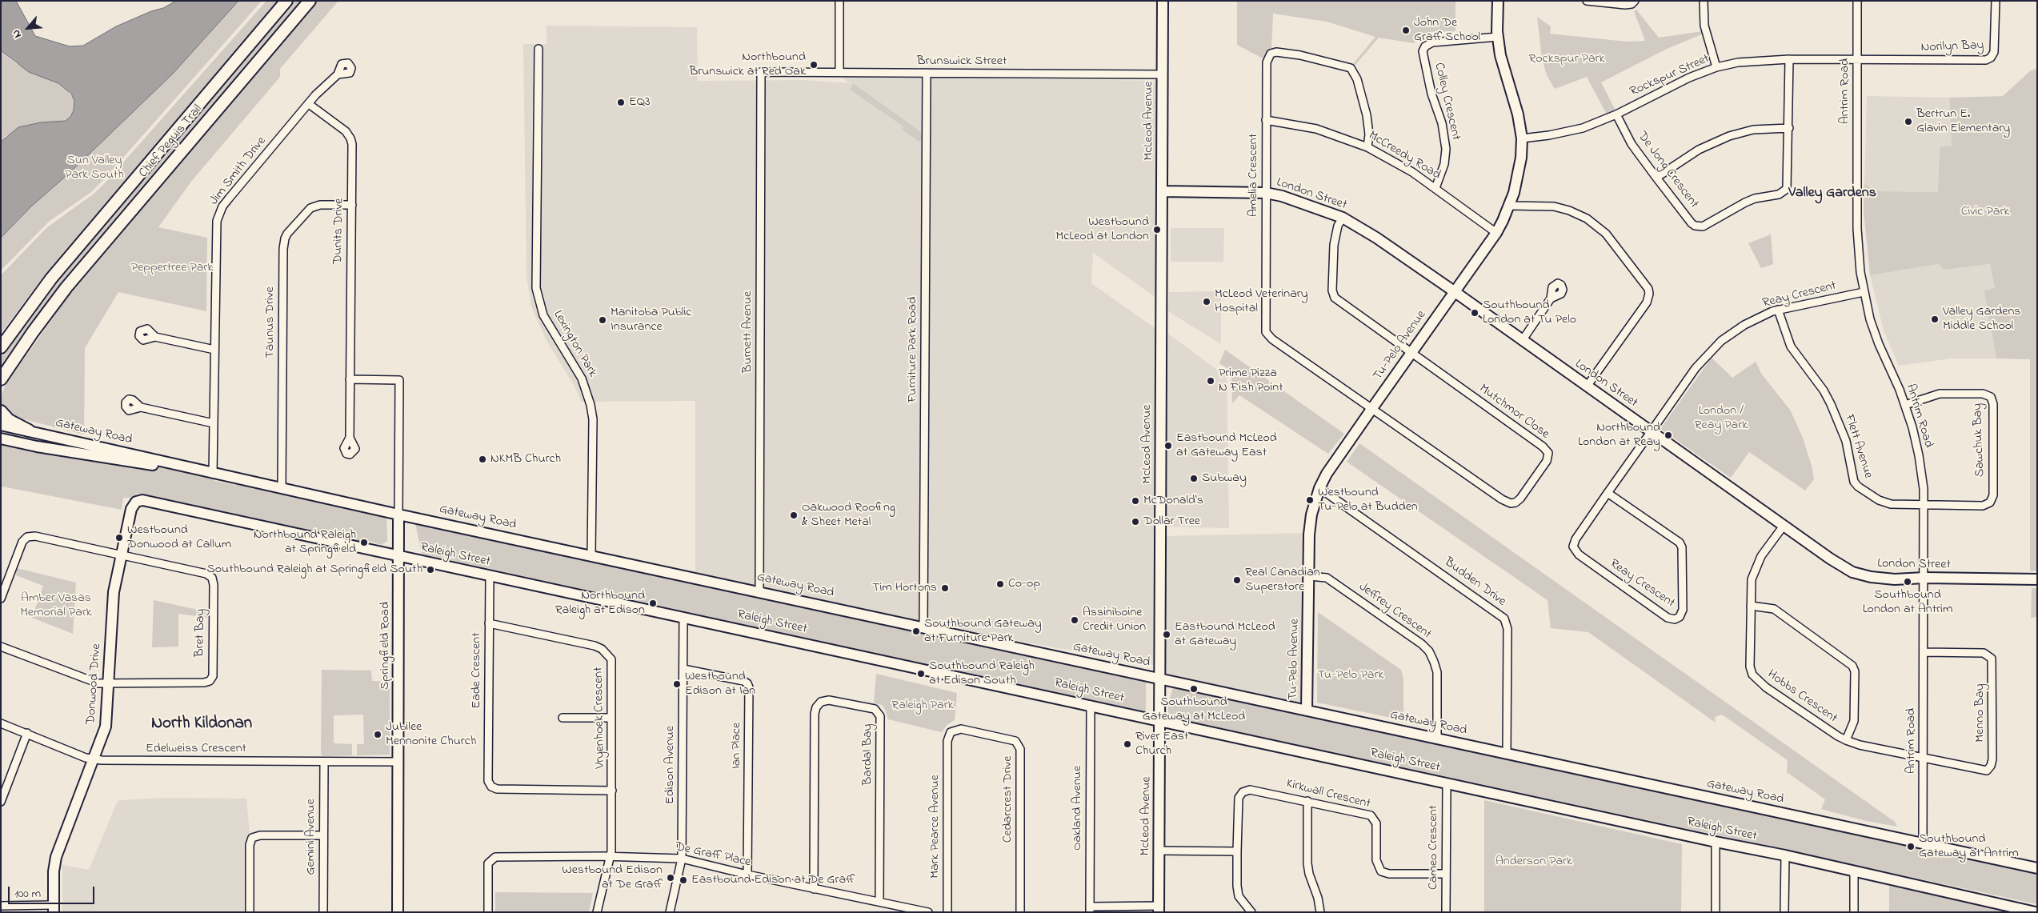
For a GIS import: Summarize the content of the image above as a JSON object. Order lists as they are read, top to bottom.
{
  "streets": {
    "main road": ["Chief Peguis Trail"],
    "street": [
      "Norilyn Bay",
      "Brunswick Street",
      "Rockspur Street",
      "Antrim Road",
      "Colley Crescent",
      "McLeod Avenue",
      "McCreedy Road",
      "De Jong Crescent",
      "Jim Smith Drive",
      "Amelia Crescent",
      "London Street",
      "Dunits Drive",
      "Reay Crescent",
      "Taunus Drive",
      "Burnett Avenue",
      "Lexington Park",
      "Tu-Pelo Avenue",
      "Furniture Park Road",
      "Mutchmor Close",
      "Gateway Road",
      "Sawchuk Bay",
      "Flett Avenue",
      "Raleigh Street",
      "Budden Drive",
      "Jeffrey Crescent",
      "Bret Bay",
      "Springfield Road",
      "Eade Crescent",
      "Donwood Drive",
      "Hobbs Crescent",
      "Menno Bay",
      "Vryenhoek Crescent",
      "Ian Place",
      "Edelweiss Crescent",
      "Bardal Bay",
      "Edison Avenue",
      "Kirkwall Crescent",
      "Cedarcrest Drive",
      "Oakland Avenue",
      "Mark Pearce Avenue",
      "Gemini Avenue",
      "Cameo Crescent",
      "De Graff Place"
    ]
  },
  "crossings": [
    ["Norilyn Bay", "Rockspur Street"],
    ["Norilyn Bay", "Antrim Road"],
    ["Brunswick Street", "McLeod Avenue"],
    ["Brunswick Street", "Burnett Avenue"],
    ["Brunswick Street", "Furniture Park Road"],
    ["Rockspur Street", "Antrim Road"],
    ["Rockspur Street", "De Jong Crescent"],
    ["Rockspur Street", "Tu-Pelo Avenue"],
    ["Antrim Road", "London Street"],
    ["Antrim Road", "Reay Crescent"],
    ["Antrim Road", "Gateway Road"],
    ["Antrim Road", "Sawchuk Bay"],
    ["Antrim Road", "Flett Avenue"],
    ["Antrim Road", "Hobbs Crescent"],
    ["Antrim Road", "Menno Bay"],
    ["Colley Crescent", "McCreedy Road"],
    ["Colley Crescent", "Tu-Pelo Avenue"],
    ["McLeod Avenue", "London Street"],
    ["McLeod Avenue", "Gateway Road"],
    ["McLeod Avenue", "Raleigh Street"],
    ["McCreedy Road", "Amelia Crescent"],
    ["McCreedy Road", "Tu-Pelo Avenue"],
    ["Jim Smith Drive", "Dunits Drive"],
    ["Jim Smith Drive", "Gateway Road"],
    ["Amelia Crescent", "London Street"],
    ["Amelia Crescent", "Tu-Pelo Avenue"],
    ["Amelia Crescent", "Mutchmor Close"],
    ["London Street", "Reay Crescent"],
    ["London Street", "Tu-Pelo Avenue"],
    ["London Street", "Hobbs Crescent"],
    ["Dunits Drive", "Taunus Drive"],
    ["Dunits Drive", "Springfield Road"],
    ["Reay Crescent", "Flett Avenue"],
    ["Taunus Drive", "Gateway Road"],
    ["Burnett Avenue", "Gateway Road"],
    ["Lexington Park", "Gateway Road"],
    ["Tu-Pelo Avenue", "Mutchmor Close"],
    ["Tu-Pelo Avenue", "Gateway Road"],
    ["Tu-Pelo Avenue", "Budden Drive"],
    ["Tu-Pelo Avenue", "Jeffrey Crescent"],
    ["Furniture Park Road", "Gateway Road"],
    ["Gateway Road", "Budden Drive"],
    ["Gateway Road", "Jeffrey Crescent"],
    ["Gateway Road", "Springfield Road"],
    ["Sawchuk Bay", "Flett Avenue"],
    ["Raleigh Street", "Springfield Road"],
    ["Raleigh Street", "Eade Crescent"],
    ["Raleigh Street", "Donwood Drive"],
    ["Raleigh Street", "Edison Avenue"],
    ["Raleigh Street", "Oakland Avenue"],
    ["Raleigh Street", "Cameo Crescent"],
    ["Bret Bay", "Donwood Drive"],
    ["Springfield Road", "Edelweiss Crescent"],
    ["Eade Crescent", "Vryenhoek Crescent"],
    ["Donwood Drive", "Edelweiss Crescent"],
    ["Hobbs Crescent", "Menno Bay"],
    ["Vryenhoek Crescent", "De Graff Place"],
    ["Ian Place", "Edison Avenue"],
    ["Ian Place", "De Graff Place"],
    ["Edelweiss Crescent", "Gemini Avenue"],
    ["Bardal Bay", "De Graff Place"],
    ["Edison Avenue", "De Graff Place"],
    ["Kirkwall Crescent", "Cameo Crescent"],
    ["Cedarcrest Drive", "Mark Pearce Avenue"]
  ],
  "districts": ["Valley Gardens", "North Kildonan"],
  "parks": [
    "Rockspur Park",
    "Sun Valley Park South",
    "Civic Park",
    "Peppertree Park",
    "London / Reay Park",
    "Amber Vasas Memorial Park",
    "Tu-Pelo Park",
    "Raleigh Park",
    "Anderson Park"
  ],
  "places": [
    "John De Graff School",
    "Northbound Brunswick at Red Oak",
    "EQ3",
    "Bertrun E. Glavin Elementary",
    "Westbound McLeod at London",
    "McLeod Veterinary Hospital",
    "Southbound London at Tu Pelo",
    "Valley Gardens Middle School",
    "Manitoba Public Insurance",
    "Prime Pizza N Fish Point",
    "Northbound London at Reay",
    "Eastbound McLeod at Gateway East",
    "NKMB Church",
    "Subway",
    "Westbound Tu-Pelo at Budden",
    "McDonald's",
    "Oakwood Roofing & Sheet Metal",
    "Dollar Tree",
    "Westbound Donwood at Callum",
    "Northbound Raleigh at Springfield",
    "Southbound Raleigh at Springfield South",
    "Real Canadian Superstore",
    "Southbound London at Antrim",
    "Co-op",
    "Tim Hortons",
    "Northbound Raleigh at Edison",
    "Assiniboine Credit Union",
    "Southbound Gateway at Furniture Park",
    "Eastbound McLeod at Gateway",
    "Southbound Raleigh at Edison South",
    "Westbound Edison at Ian",
    "Southbound Gateway at McLeod",
    "Jubilee Mennonite Church",
    "River East Church",
    "Southbound Gateway at Antrim",
    "Westbound Edison at De Graff",
    "Eastbound Edison at De Graff"
  ],
  "scale_bar": "100 m",
  "north": "bottom left"
}
